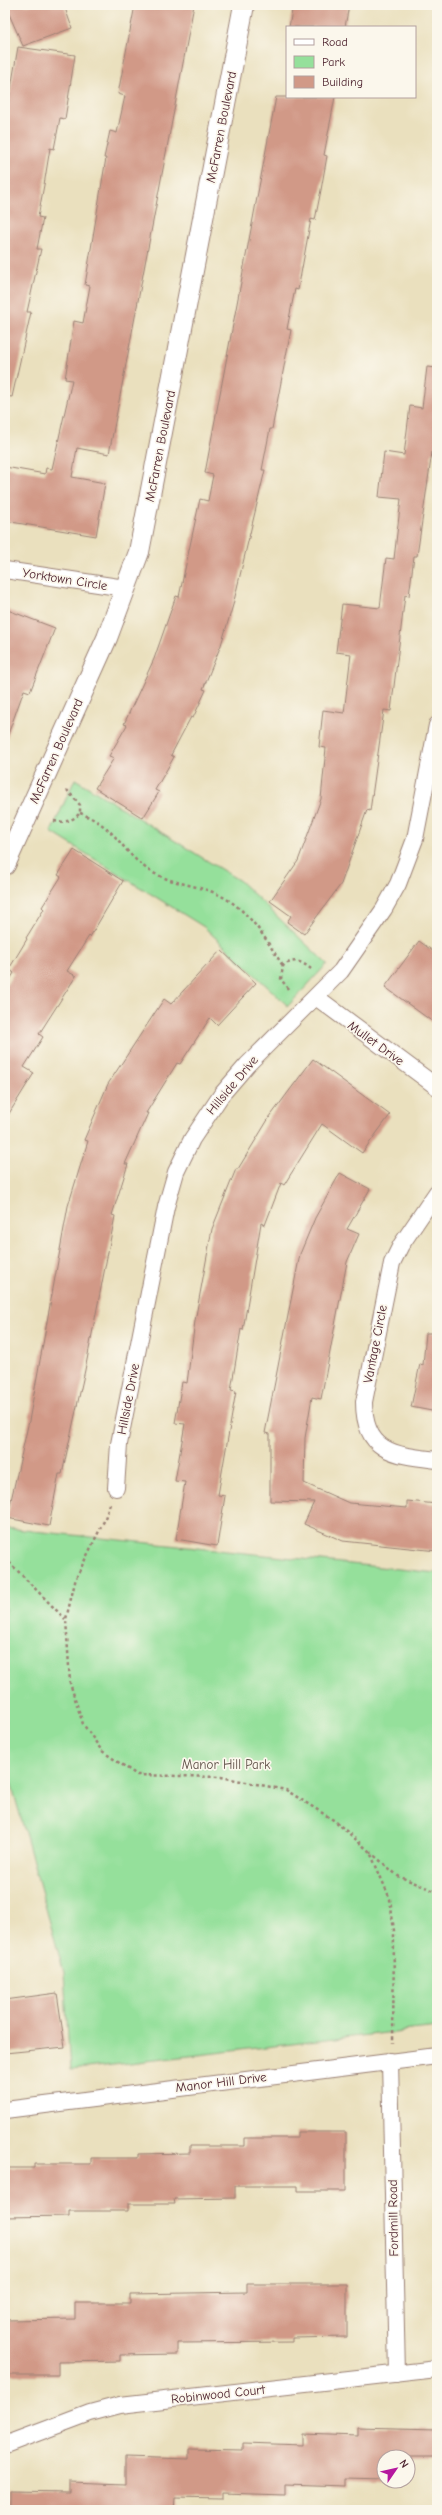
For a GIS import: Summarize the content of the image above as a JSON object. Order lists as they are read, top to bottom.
{
  "streets": {
    "street": [
      "McFarren Boulevard",
      "Yorktown Circle",
      "Mullet Drive",
      "Hillside Drive",
      "Vantage Circle",
      "Manor Hill Drive",
      "Fordmill Road",
      "Robinwood Court"
    ]
  },
  "crossings": [
    ["McFarren Boulevard", "Yorktown Circle"],
    ["Mullet Drive", "Hillside Drive"],
    ["Manor Hill Drive", "Fordmill Road"],
    ["Fordmill Road", "Robinwood Court"]
  ],
  "parks": ["Manor Hill Park"],
  "legend": ["Road", "Park", "Building"],
  "north": "top right"
}
